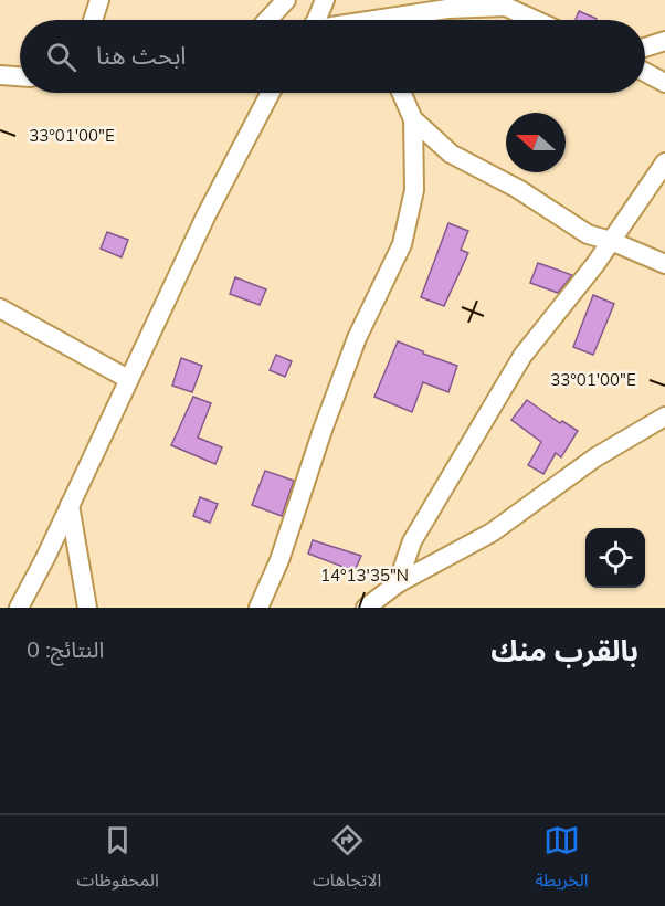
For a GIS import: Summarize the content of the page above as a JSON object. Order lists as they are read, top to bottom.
{
  "north": "left",
  "page": {
    "search": "ابحث هنا",
    "heading": ["بالقرب منك", "النتائج: 0"],
    "nav": ["الخريطة", "الاتجاهات", "المحفوظات"]
  },
  "coordinates": ["33°01'00\"E", "14°13'35\"N"]
}
